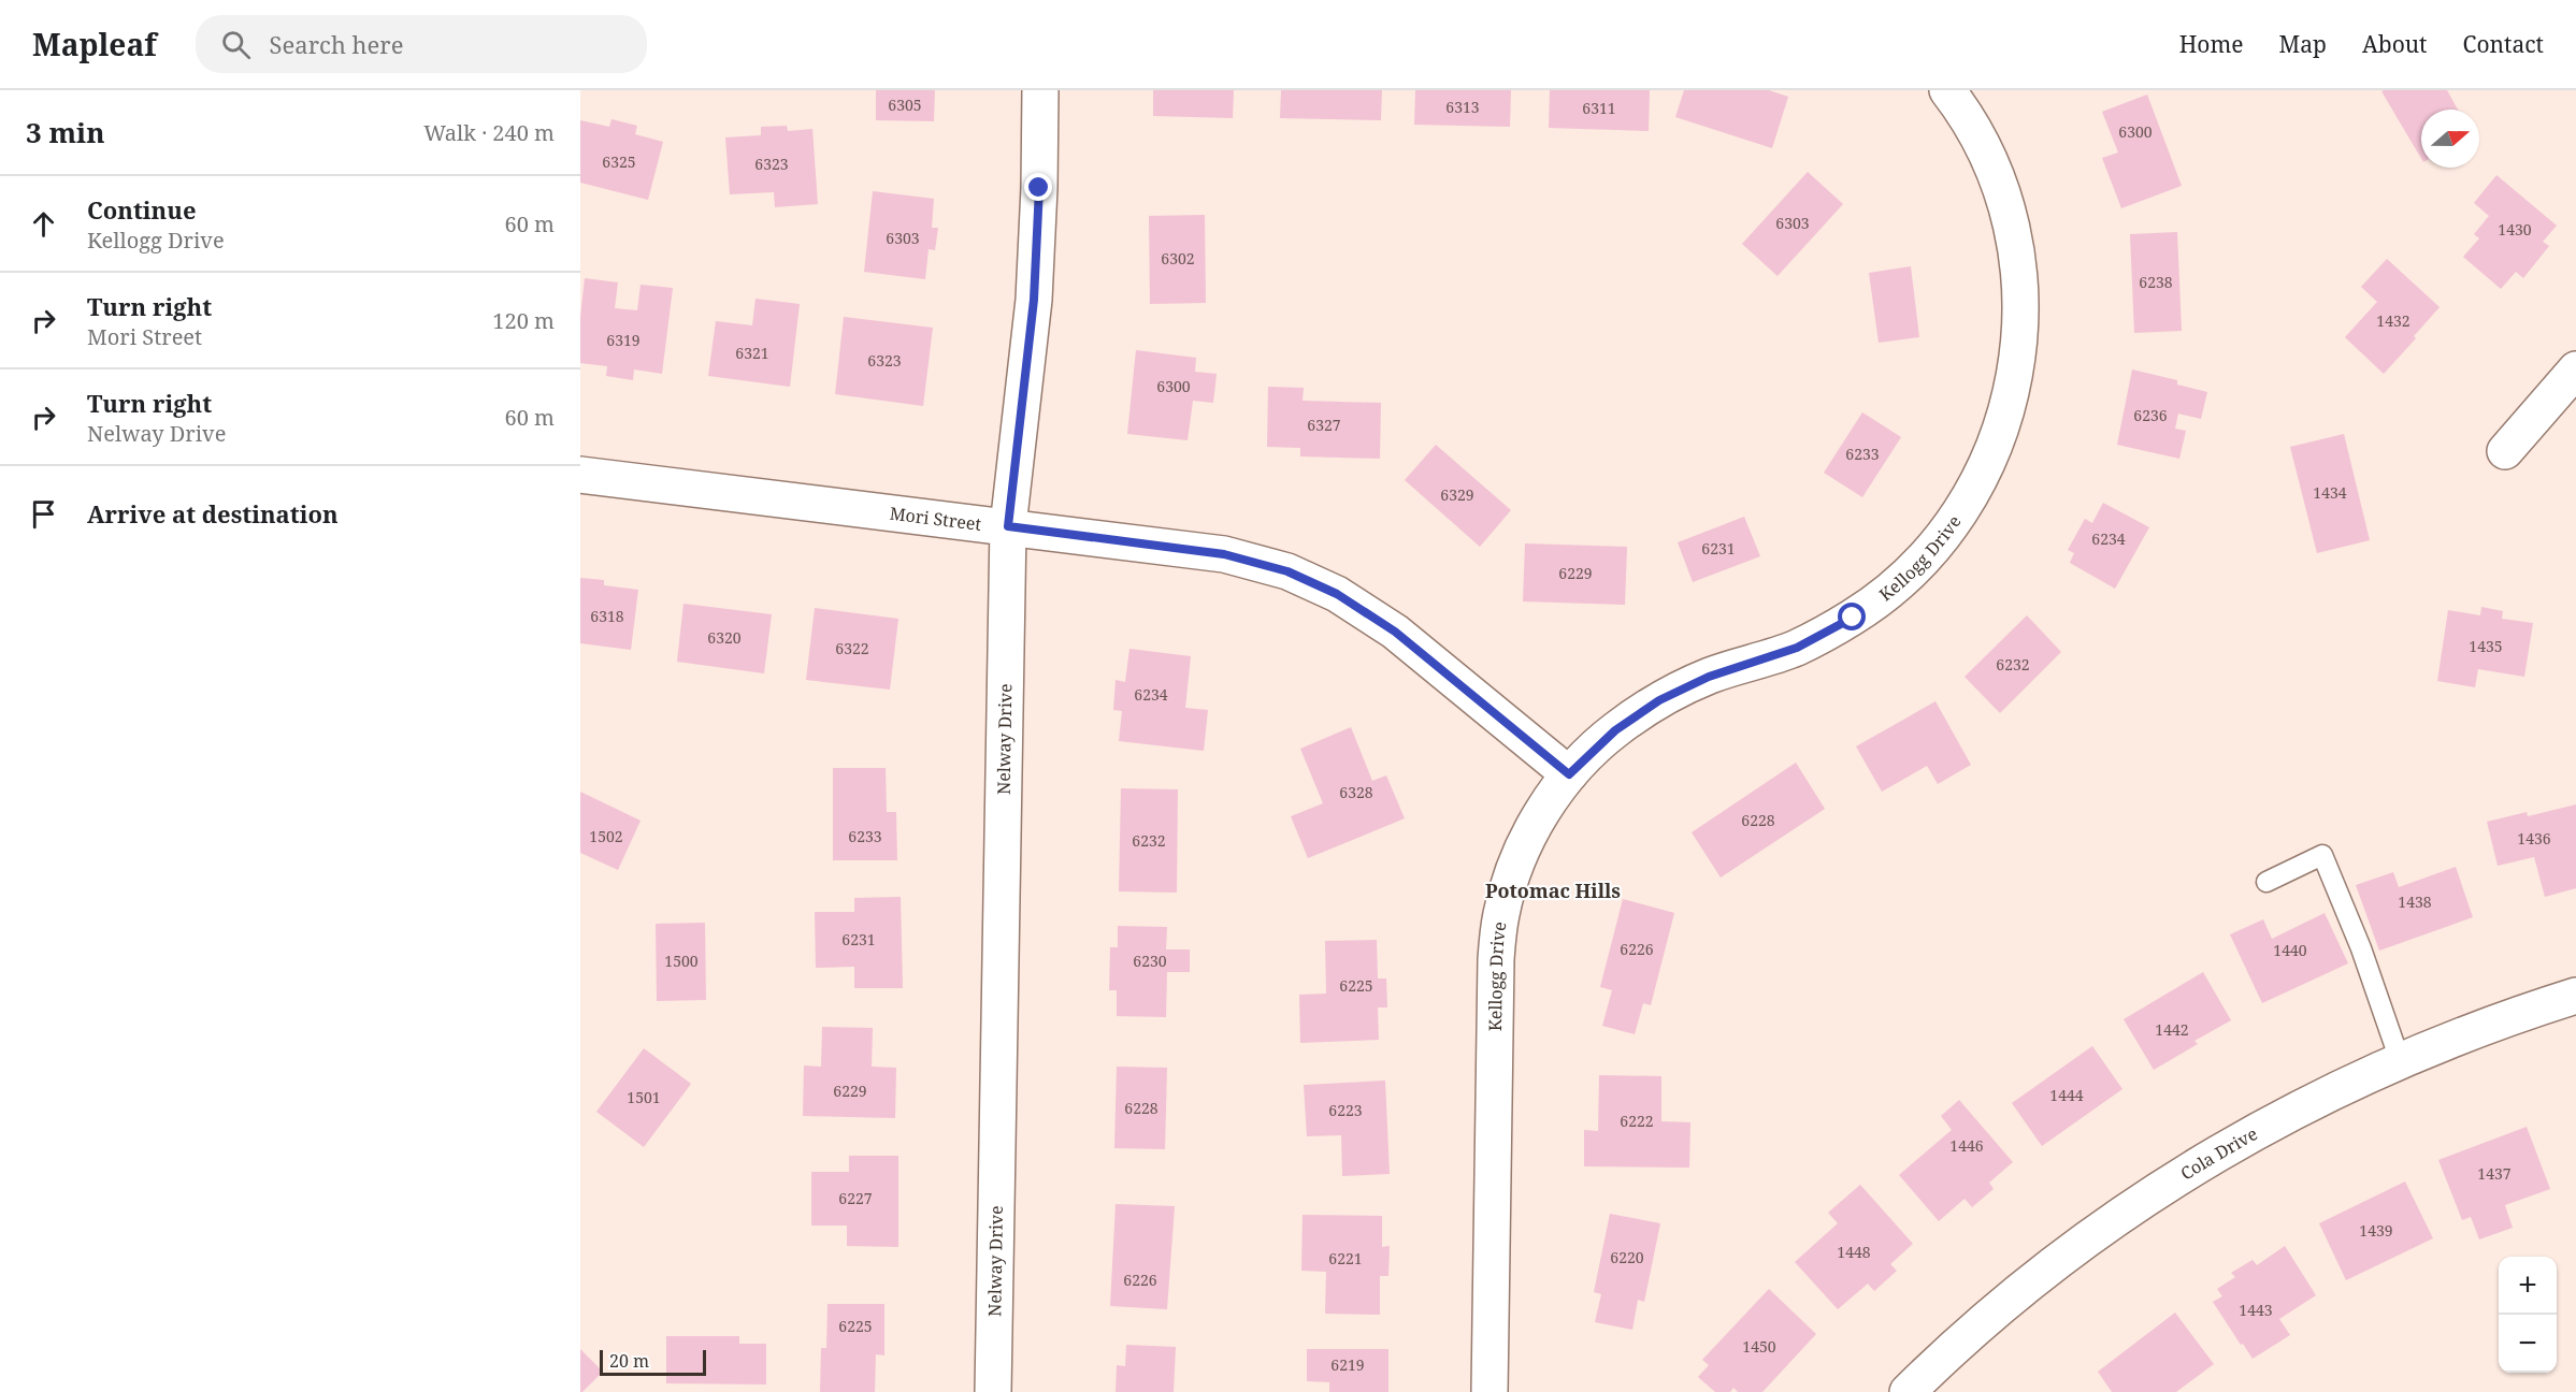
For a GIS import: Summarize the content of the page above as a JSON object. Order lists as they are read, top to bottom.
{
  "streets": {
    "street": [
      "Mori Street",
      "Kellogg Drive",
      "Nelway Drive",
      "Cola Drive"
    ]
  },
  "crossings": [
    ["Mori Street", "Kellogg Drive"],
    ["Mori Street", "Nelway Drive"]
  ],
  "districts": ["Potomac Hills"],
  "house_numbers": [
    "6305",
    "6313",
    "6311",
    "6300",
    "6325",
    "6323",
    "6303",
    "1430",
    "6303",
    "6302",
    "6238",
    "1432",
    "6319",
    "6321",
    "6323",
    "6300",
    "6236",
    "6327",
    "6233",
    "1434",
    "6329",
    "6234",
    "6231",
    "6229",
    "6318",
    "6320",
    "1435",
    "6322",
    "6232",
    "6234",
    "6328",
    "6228",
    "1502",
    "6233",
    "1436",
    "6232",
    "1438",
    "6231",
    "6226",
    "1440",
    "1500",
    "6230",
    "6225",
    "1442",
    "6229",
    "1444",
    "1501",
    "6228",
    "6223",
    "6222",
    "1446",
    "1437",
    "6227",
    "1439",
    "1448",
    "6220",
    "6221",
    "6226",
    "1443",
    "6225",
    "1450",
    "6219"
  ],
  "scale_bar": "20 m",
  "north": "right",
  "page": {
    "header": "Mapleaf",
    "search": "Search here",
    "nav": [
      "Home",
      "Map",
      "About",
      "Contact"
    ],
    "heading": ["3 min", "Walk · 240 m"],
    "list": [
      ["Continue", "Kellogg Drive", "60 m"],
      ["Turn right", "Mori Street", "120 m"],
      ["Turn right", "Nelway Drive", "60 m"],
      "Arrive at destination"
    ],
    "map_buttons": ["+", "−"],
    "scale": "20 m"
  }
}
